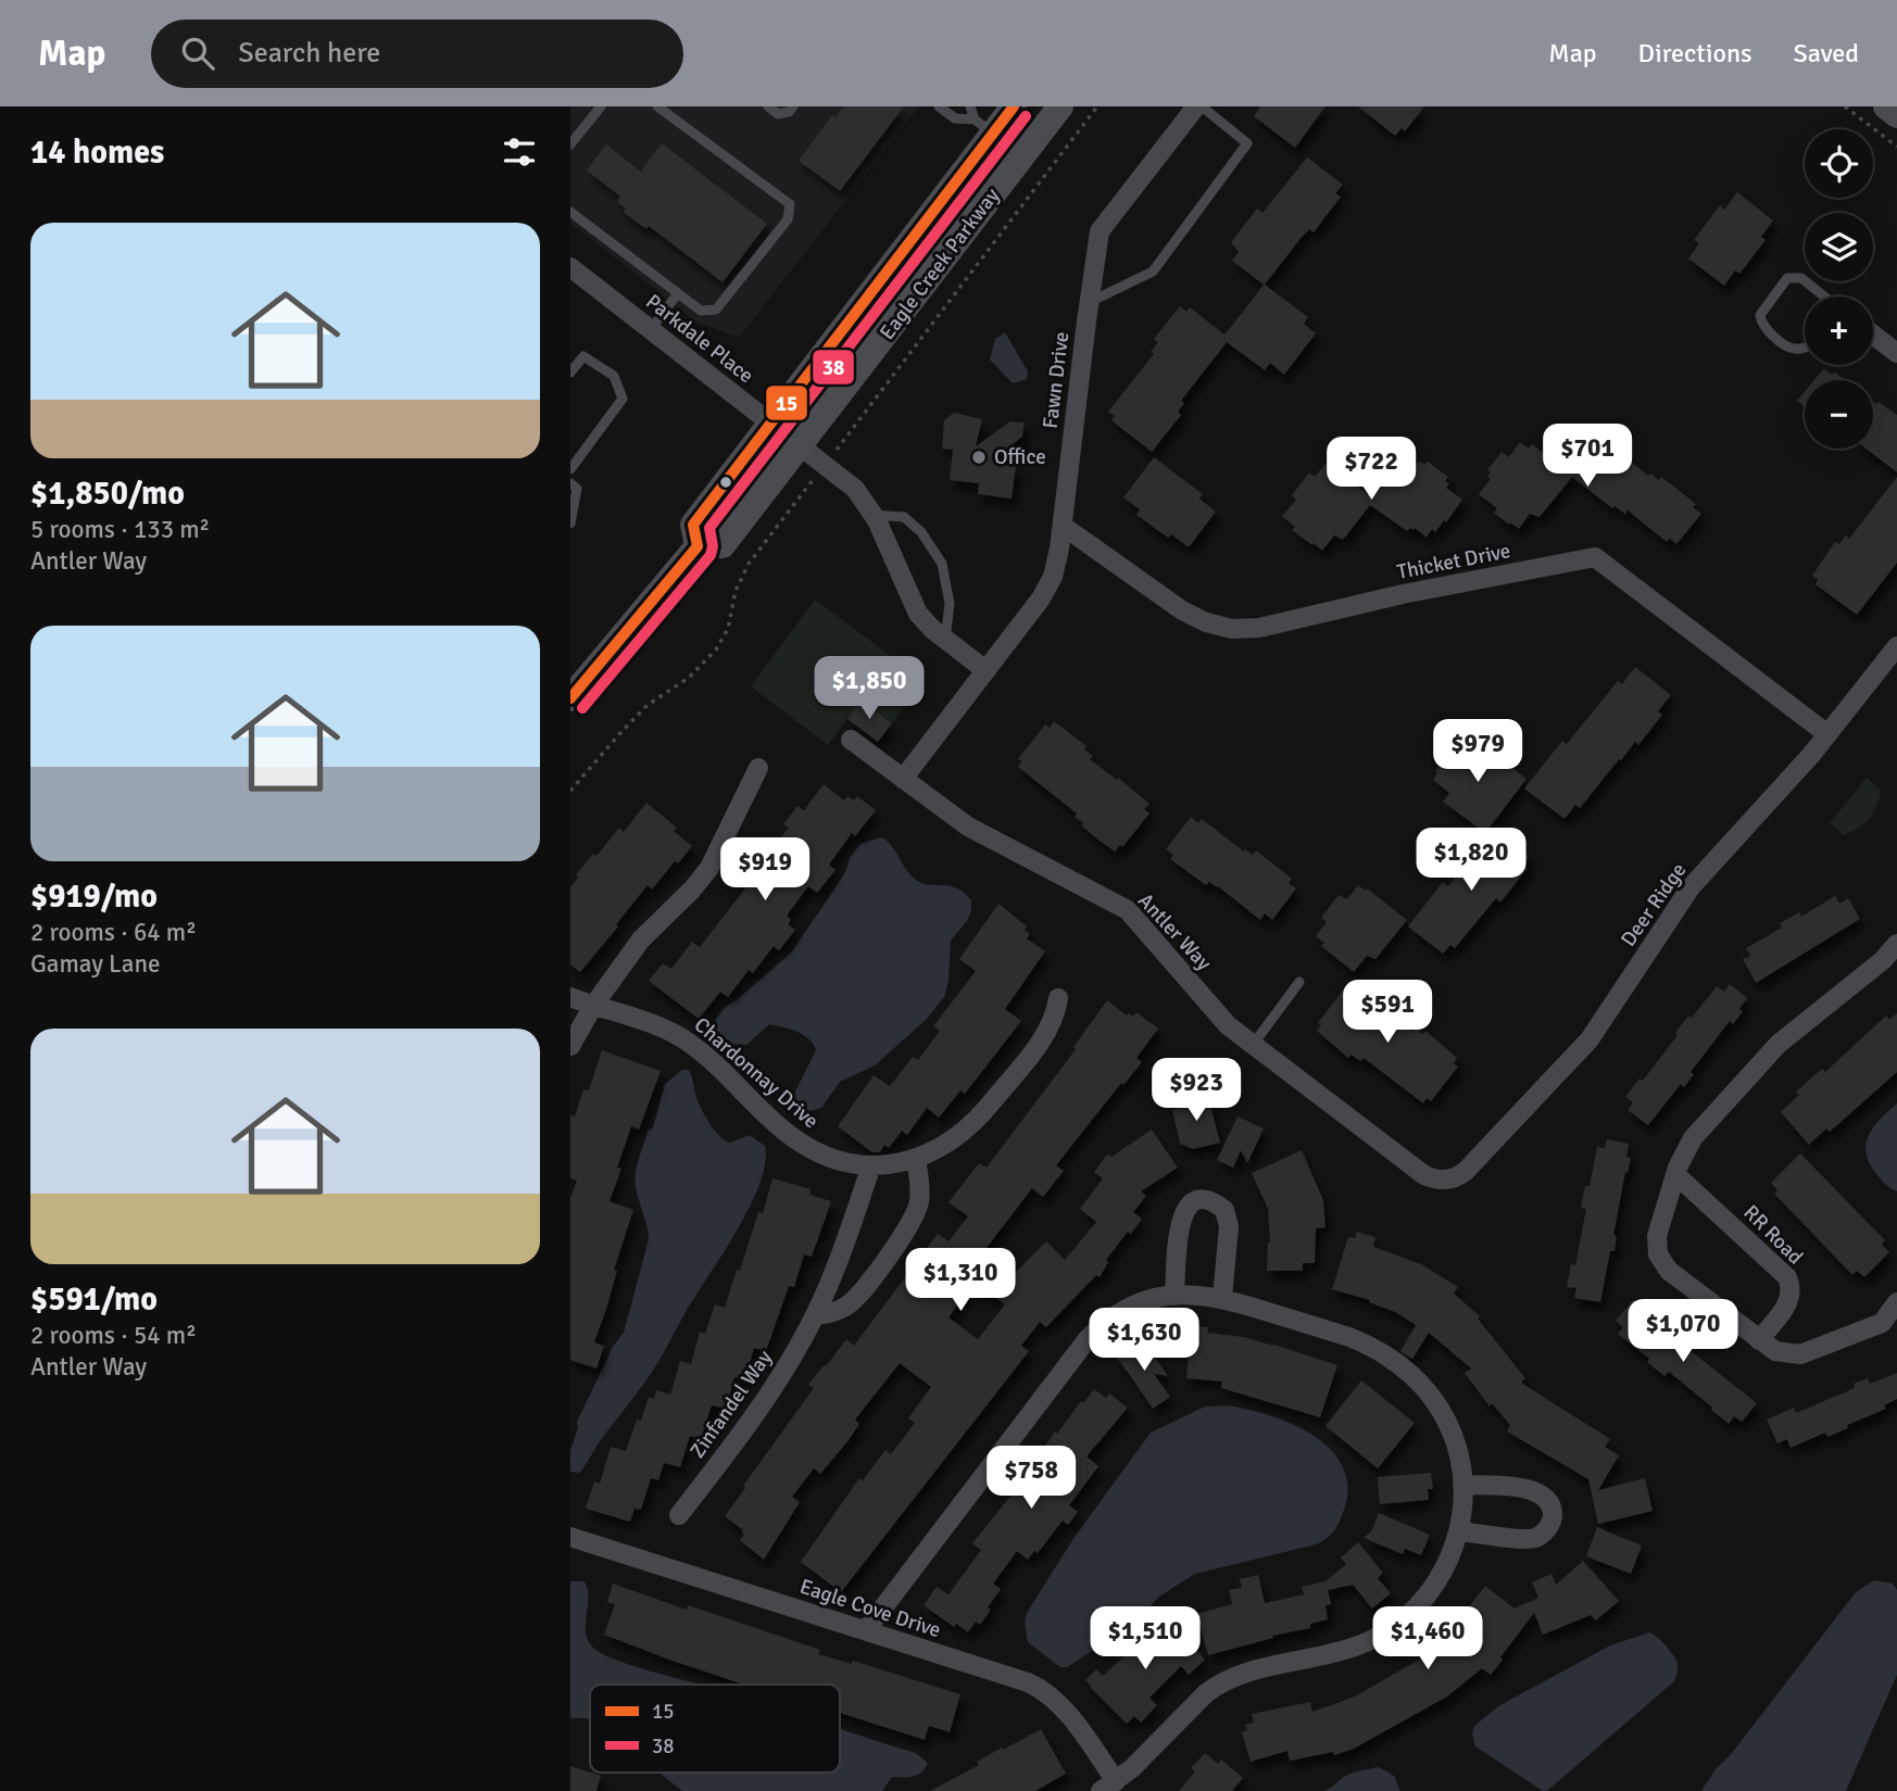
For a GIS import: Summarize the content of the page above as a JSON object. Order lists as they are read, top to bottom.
{
  "streets": {
    "main road": ["Eagle Creek Parkway"],
    "street": [
      "Parkdale Place",
      "Fawn Drive",
      "Thicket Drive",
      "Deer Ridge",
      "Antler Way",
      "Chardonnay Drive",
      "RR Road",
      "Zinfandel Way",
      "Eagle Cove Drive"
    ]
  },
  "crossings": [
    ["Eagle Creek Parkway", "Parkdale Place"],
    ["Parkdale Place", "Fawn Drive"],
    ["Fawn Drive", "Thicket Drive"],
    ["Fawn Drive", "Antler Way"],
    ["Thicket Drive", "Deer Ridge"],
    ["Deer Ridge", "Antler Way"],
    ["Chardonnay Drive", "Zinfandel Way"]
  ],
  "places": ["Office"],
  "lines": ["transit line 15", "transit line 38"],
  "legend": ["15", "38"],
  "page": {
    "header": "Map",
    "search": "Search here",
    "nav": ["Map", "Directions", "Saved"],
    "heading": "14 homes",
    "map_buttons": ["+", "−"],
    "list": [
      {
        "name": "$1,850/mo",
        "note": "5 rooms · 133 m² · Antler Way"
      },
      {
        "name": "$919/mo",
        "note": "2 rooms · 64 m² · Gamay Lane"
      },
      {
        "name": "$591/mo",
        "note": "2 rooms · 54 m² · Antler Way"
      }
    ],
    "price": [
      "$701",
      "$722",
      "$1,850",
      "$979",
      "$1,820",
      "$919",
      "$591",
      "$923",
      "$1,310",
      "$1,070",
      "$1,630",
      "$758",
      "$1,510",
      "$1,460"
    ]
  }
}
